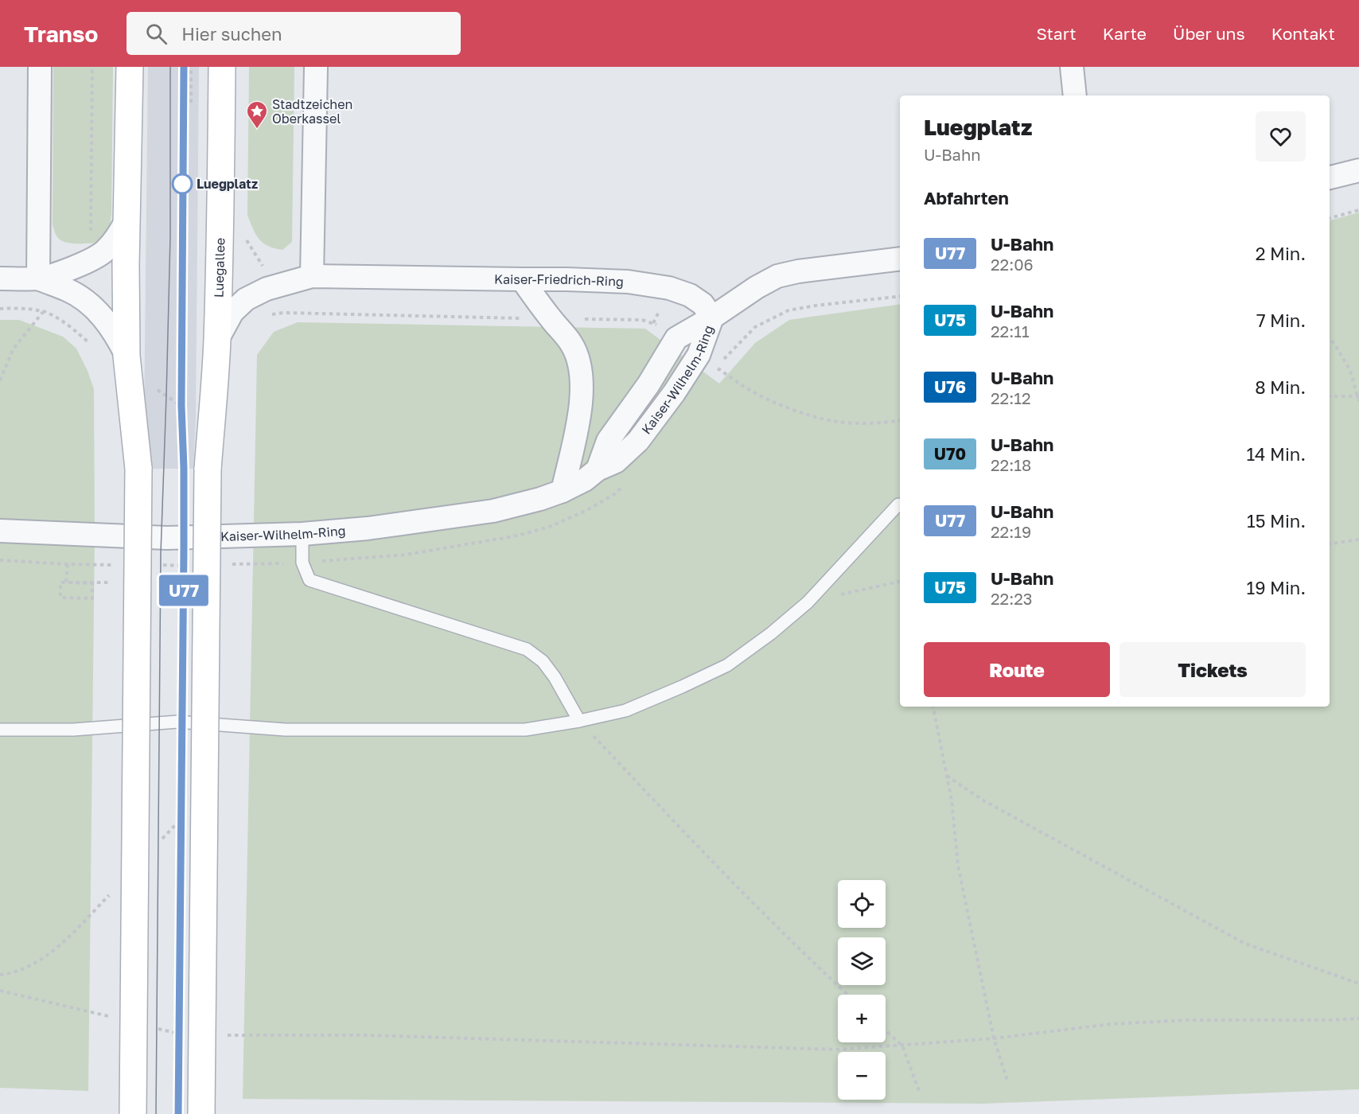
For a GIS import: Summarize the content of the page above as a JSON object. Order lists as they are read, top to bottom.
{
  "streets": {
    "main road": ["Luegallee"],
    "street": ["Kaiser-Friedrich-Ring", "Kaiser-Wilhelm-Ring"]
  },
  "crossings": [
    ["Luegallee", "Kaiser-Friedrich-Ring"],
    ["Kaiser-Friedrich-Ring", "Kaiser-Wilhelm-Ring"]
  ],
  "places": {
    "place": ["Stadtzeichen Oberkassel"],
    "other": ["Luegplatz"]
  },
  "lines": ["metro line U77"],
  "page": {
    "header": "Transo",
    "search": "Hier suchen",
    "nav": [
      "Start",
      "Karte",
      "Über uns",
      "Kontakt"
    ],
    "on_map": "U77",
    "heading": [
      ["Luegplatz", "U-Bahn"],
      "Abfahrten"
    ],
    "list": [
      {
        "mark": "U77",
        "name": "U-Bahn",
        "note": "22:06",
        "value": "2 Min."
      },
      {
        "mark": "U75",
        "name": "U-Bahn",
        "note": "22:11",
        "value": "7 Min."
      },
      {
        "mark": "U76",
        "name": "U-Bahn",
        "note": "22:12",
        "value": "8 Min."
      },
      {
        "mark": "U70",
        "name": "U-Bahn",
        "note": "22:18",
        "value": "14 Min."
      },
      {
        "mark": "U77",
        "name": "U-Bahn",
        "note": "22:19",
        "value": "15 Min."
      },
      {
        "mark": "U75",
        "name": "U-Bahn",
        "note": "22:23",
        "value": "19 Min."
      }
    ],
    "buttons": ["Route", "Tickets"],
    "map_buttons": ["+", "−"]
  }
}
